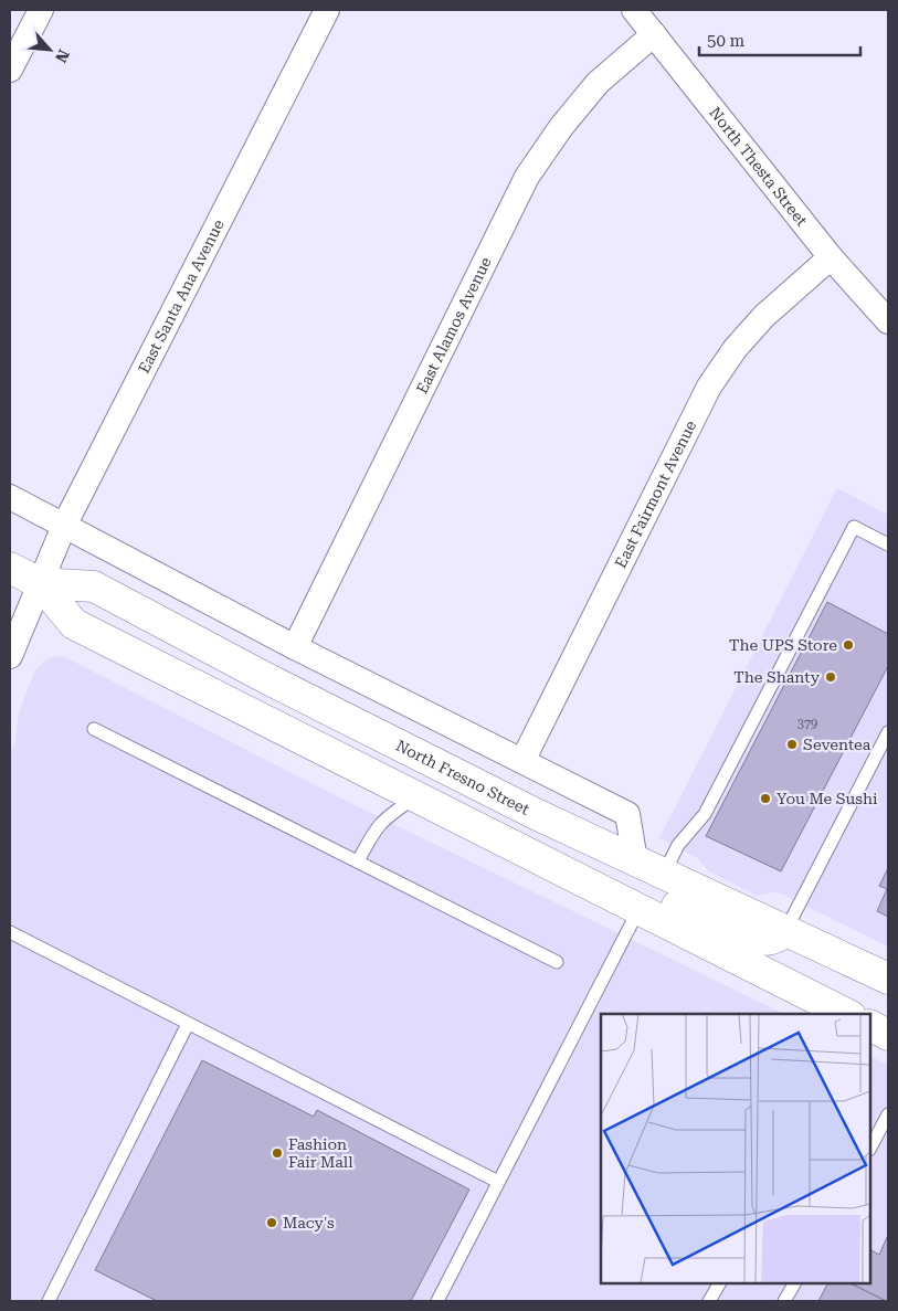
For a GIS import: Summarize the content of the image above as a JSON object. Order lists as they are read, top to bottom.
{
  "streets": {
    "main road": ["North Fresno Street"],
    "street": [
      "North Thesta Street",
      "East Santa Ana Avenue",
      "East Alamos Avenue",
      "East Fairmont Avenue"
    ]
  },
  "crossings": [
    ["North Thesta Street", "East Alamos Avenue"],
    ["North Thesta Street", "East Fairmont Avenue"],
    ["East Santa Ana Avenue", "North Fresno Street"]
  ],
  "places": [
    "The UPS Store",
    "The Shanty",
    "Seventea",
    "You Me Sushi",
    "Fashion Fair Mall",
    "Macy's"
  ],
  "house_numbers": ["379"],
  "scale_bar": "50 m",
  "north": "bottom right"
}
